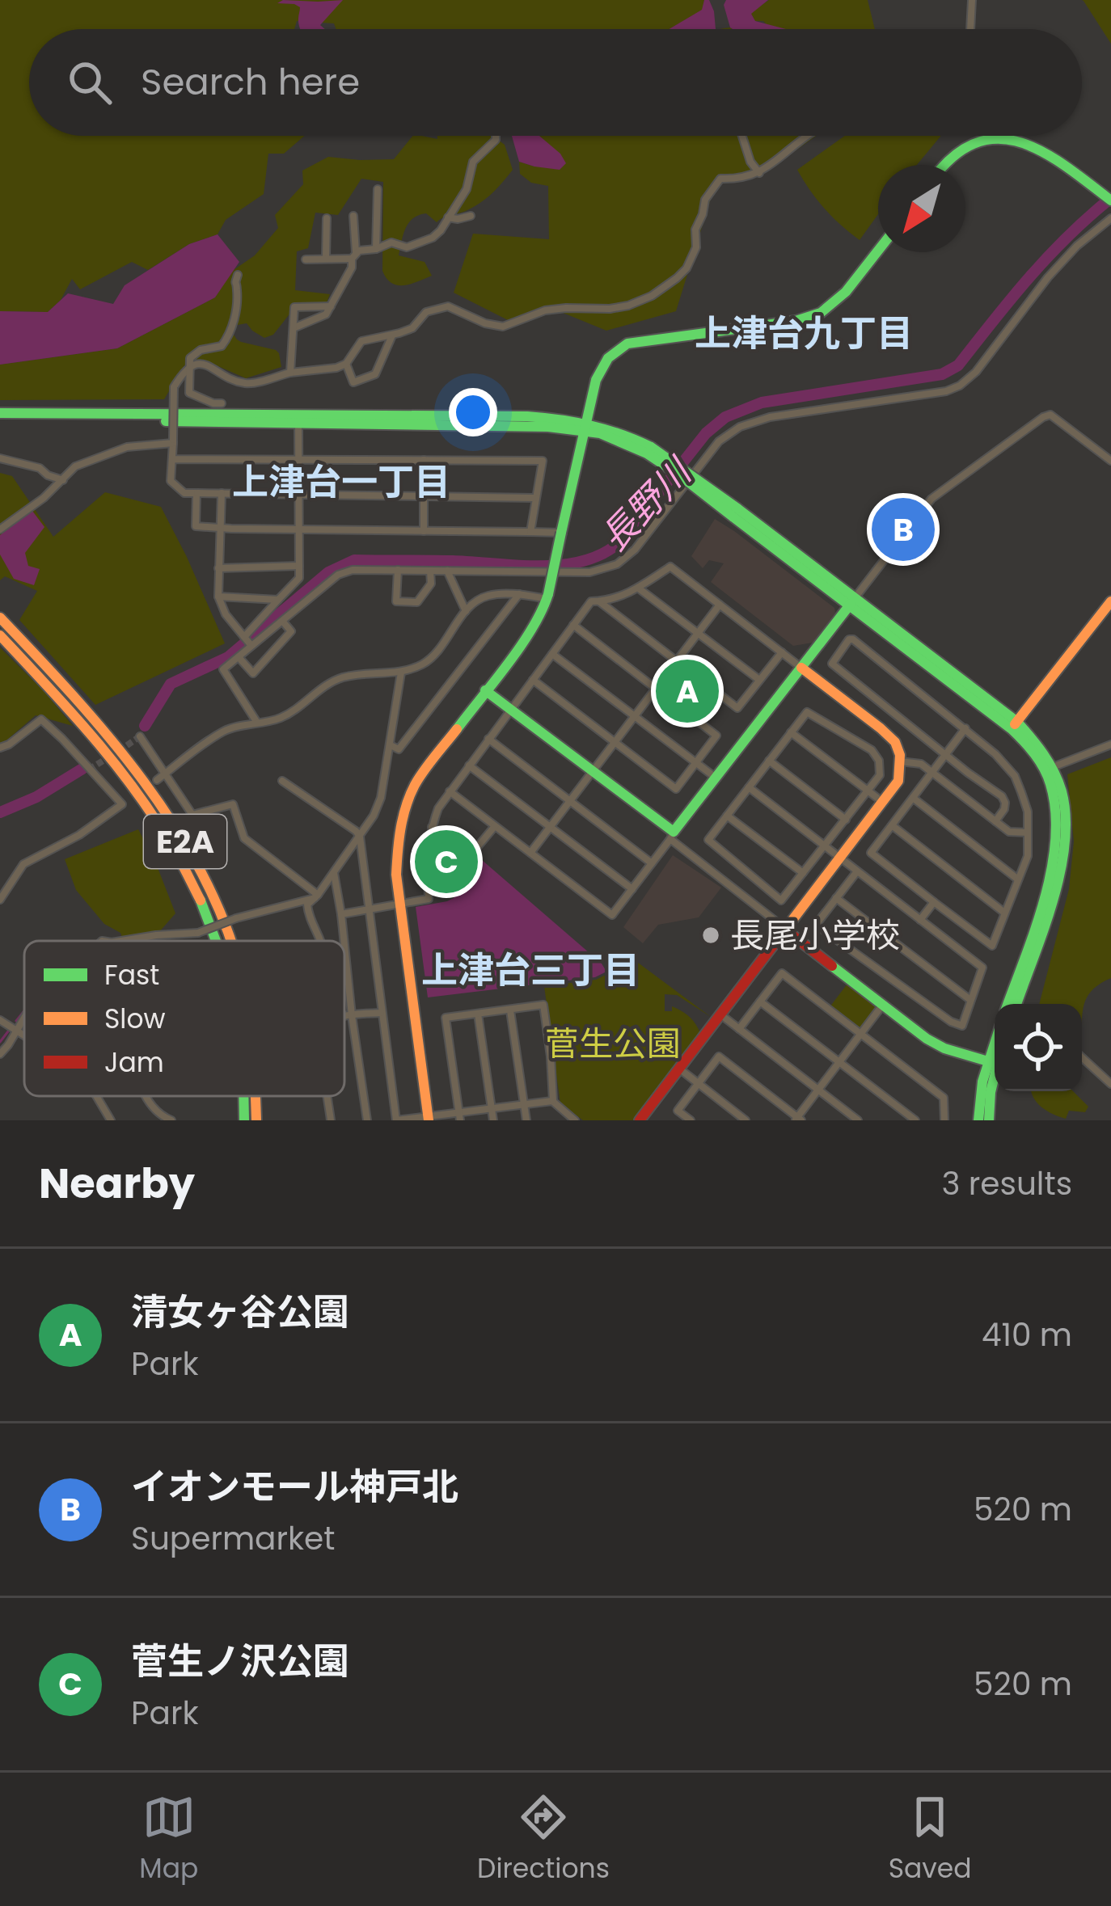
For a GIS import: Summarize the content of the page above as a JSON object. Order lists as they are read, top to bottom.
{
  "streets": {
    "main road": ["E2A"]
  },
  "districts": ["上津台九丁目", "上津台一丁目", "上津台三丁目"],
  "water": ["長野川"],
  "parks": ["菅生公園"],
  "places": ["長尾小学校"],
  "legend": ["Fast", "Slow", "Jam"],
  "north": "bottom left",
  "page": {
    "search": "Search here",
    "pins": ["B", "A", "C"],
    "heading": ["Nearby", "3 results"],
    "list": [
      {
        "mark": "A",
        "name": "清女ヶ谷公園",
        "note": "Park",
        "value": "410 m"
      },
      {
        "mark": "B",
        "name": "イオンモール神戸北",
        "note": "Supermarket",
        "value": "520 m"
      },
      {
        "mark": "C",
        "name": "菅生ノ沢公園",
        "note": "Park",
        "value": "520 m"
      }
    ],
    "nav": ["Map", "Directions", "Saved"]
  }
}
